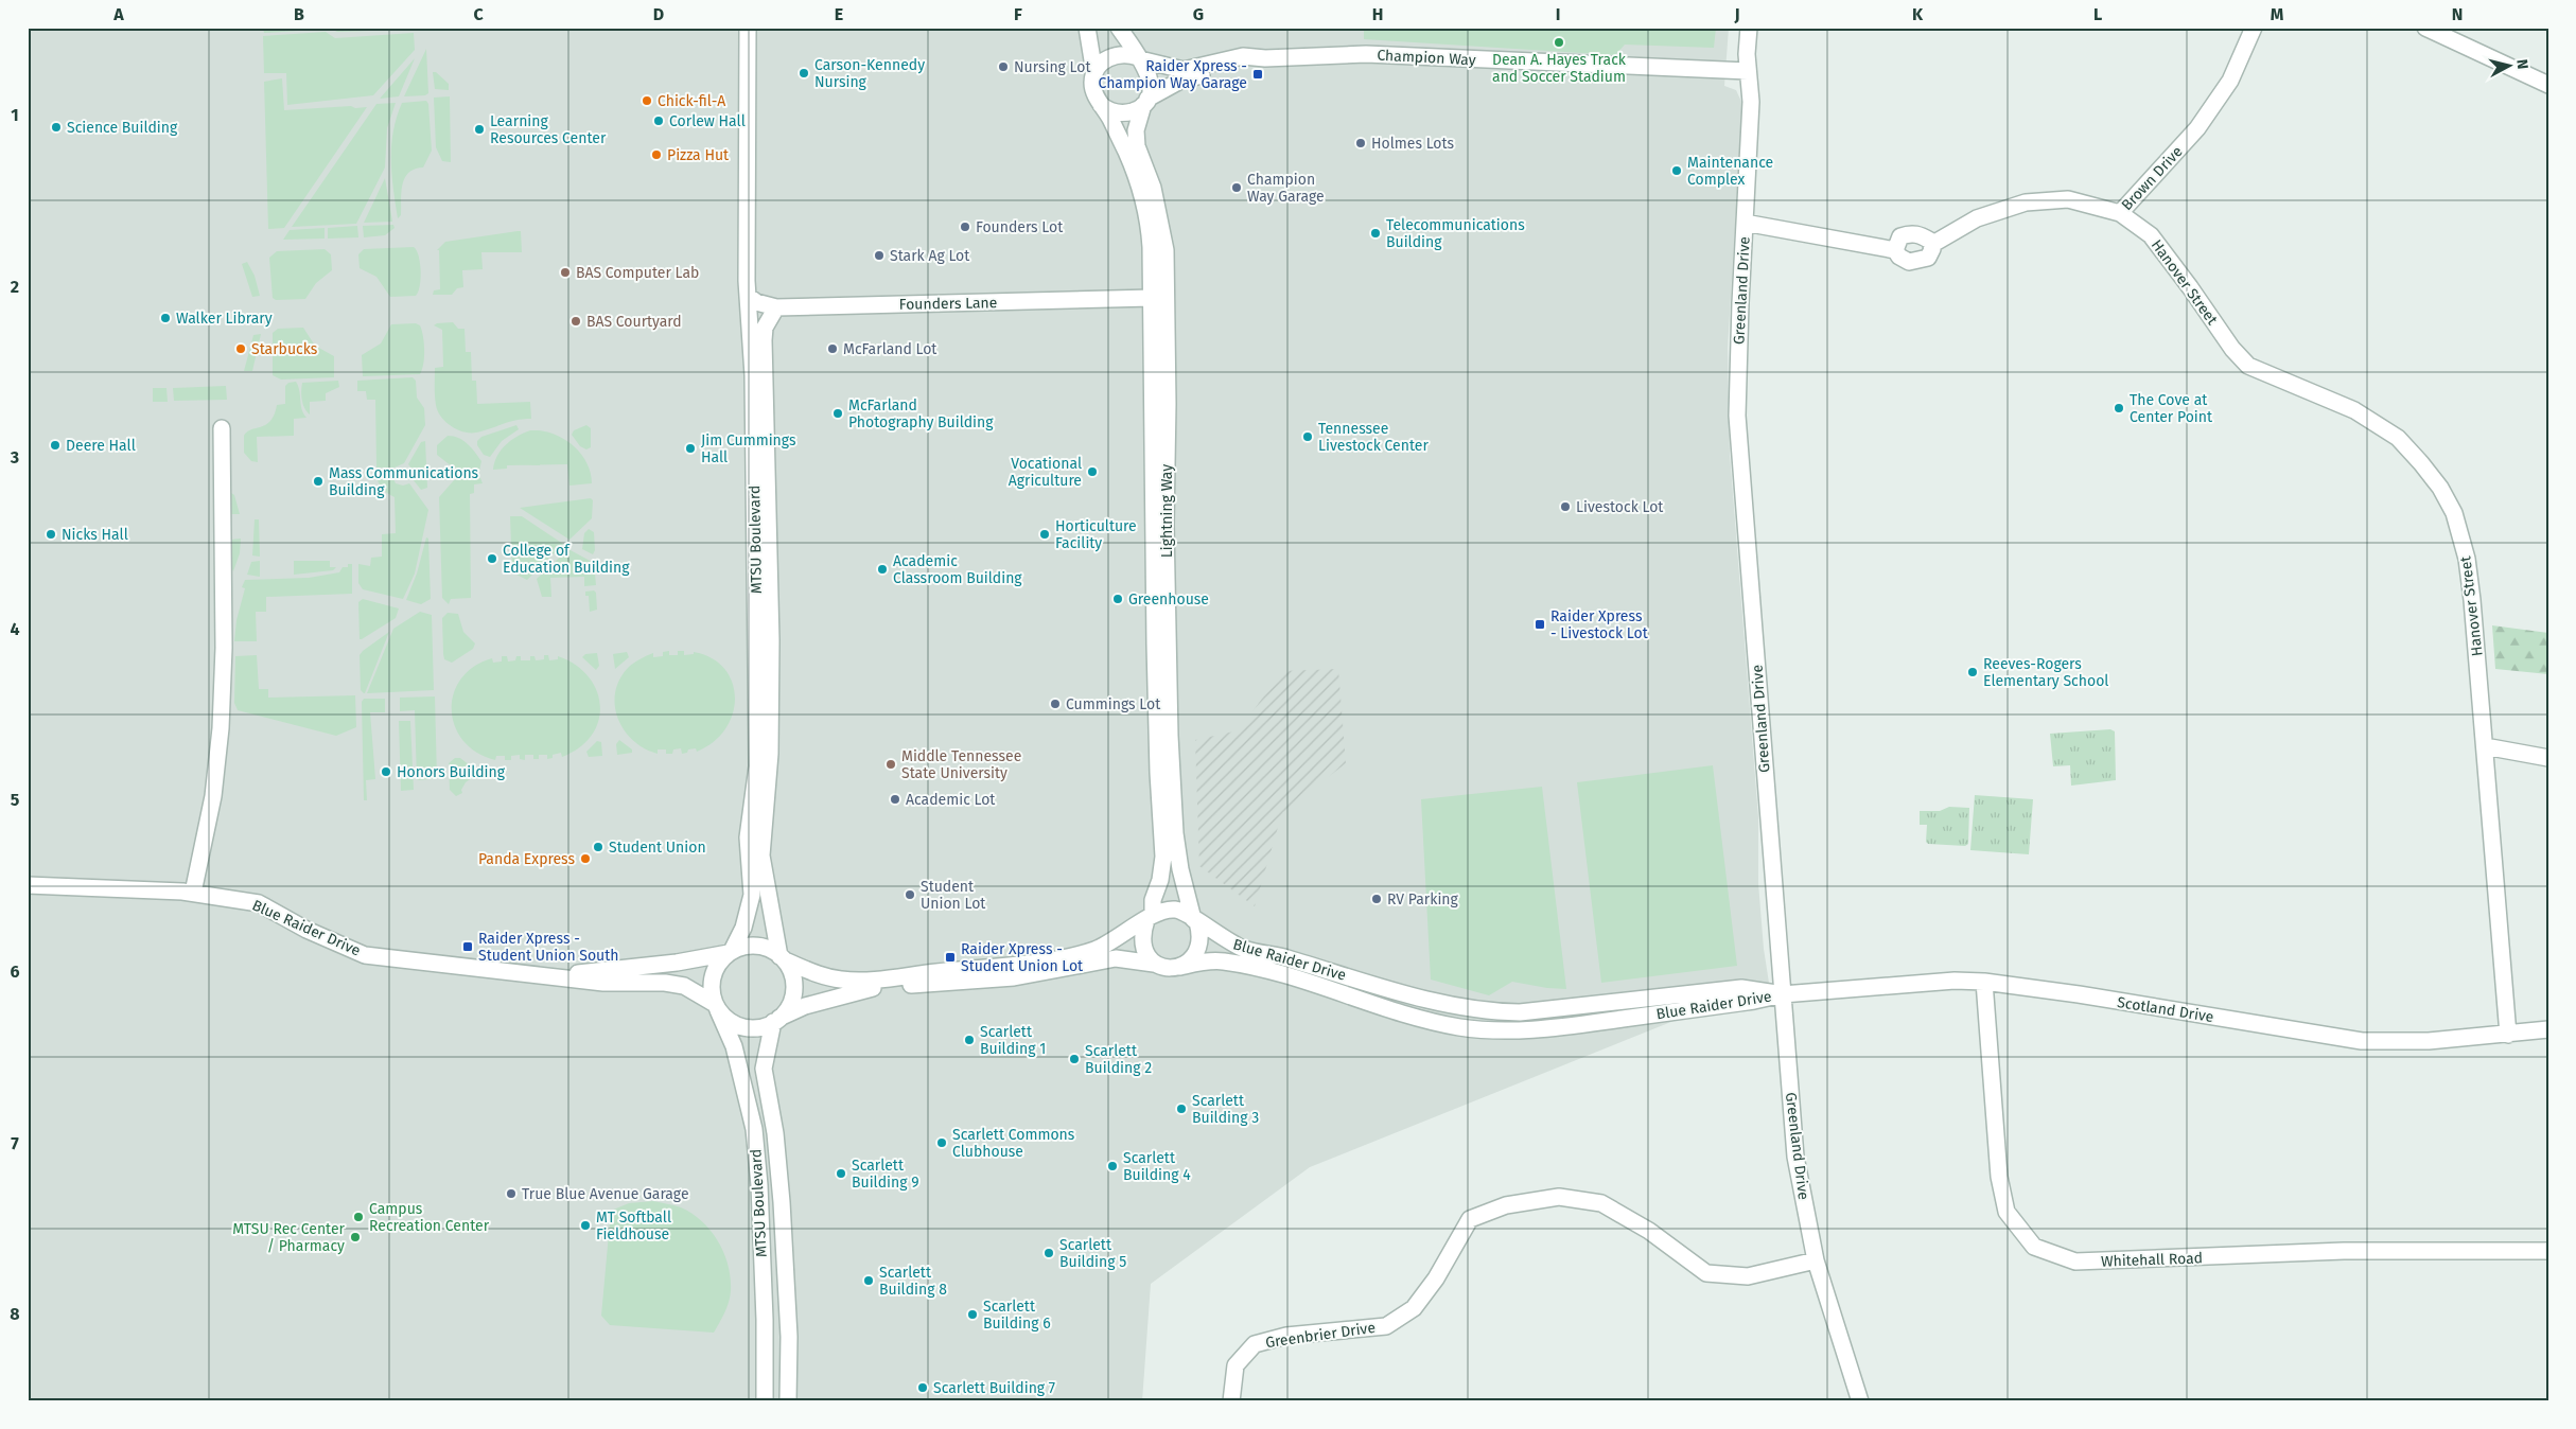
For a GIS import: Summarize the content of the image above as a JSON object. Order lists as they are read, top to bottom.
{
  "streets": {
    "street": [
      "Champion Way",
      "Brown Drive",
      "Hanover Street",
      "Greenland Drive",
      "Founders Lane",
      "Lightning Way",
      "MTSU Boulevard",
      "Blue Raider Drive",
      "Scotland Drive",
      "Whitehall Road",
      "Greenbrier Drive"
    ]
  },
  "crossings": [
    ["Champion Way", "Greenland Drive"],
    ["Champion Way", "Lightning Way"],
    ["Brown Drive", "Hanover Street"],
    ["Brown Drive", "Greenland Drive"],
    ["Hanover Street", "Scotland Drive"],
    ["Greenland Drive", "Blue Raider Drive"],
    ["Greenland Drive", "Scotland Drive"],
    ["Greenland Drive", "Greenbrier Drive"],
    ["Founders Lane", "Lightning Way"],
    ["Founders Lane", "MTSU Boulevard"],
    ["Lightning Way", "Blue Raider Drive"],
    ["MTSU Boulevard", "Blue Raider Drive"],
    ["Blue Raider Drive", "Scotland Drive"],
    ["Scotland Drive", "Whitehall Road"]
  ],
  "places": {
    "other": [
      "Dean A. Hayes Track and Soccer Stadium",
      "Nursing Lot",
      "Carson-Kennedy Nursing",
      "Chick-fil-A",
      "Corlew Hall",
      "Science Building",
      "Learning Resources Center",
      "Holmes Lots",
      "Pizza Hut",
      "Maintenance Complex",
      "Champion Way Garage",
      "Founders Lot",
      "Telecommunications Building",
      "Stark Ag Lot",
      "BAS Computer Lab",
      "Walker Library",
      "BAS Courtyard",
      "Starbucks",
      "McFarland Lot",
      "The Cove at Center Point",
      "McFarland Photography Building",
      "Tennessee Livestock Center",
      "Deere Hall",
      "Jim Cummings Hall",
      "Vocational Agriculture",
      "Mass Communications Building",
      "Livestock Lot",
      "Nicks Hall",
      "Horticulture Facility",
      "College of Education Building",
      "Academic Classroom Building",
      "Greenhouse",
      "Reeves-Rogers Elementary School",
      "Cummings Lot",
      "Middle Tennessee State University",
      "Honors Building",
      "Academic Lot",
      "Student Union",
      "Panda Express",
      "Student Union Lot",
      "RV Parking",
      "Scarlett Building 1",
      "Scarlett Building 2",
      "Scarlett Building 3",
      "Scarlett Commons Clubhouse",
      "Scarlett Building 4",
      "Scarlett Building 9",
      "True Blue Avenue Garage",
      "Campus Recreation Center",
      "MT Softball Fieldhouse",
      "MTSU Rec Center / Pharmacy",
      "Scarlett Building 5",
      "Scarlett Building 8",
      "Scarlett Building 6",
      "Scarlett Building 7"
    ],
    "transit": [
      "Raider Xpress - Champion Way Garage",
      "Raider Xpress - Livestock Lot",
      "Raider Xpress - Student Union South",
      "Raider Xpress - Student Union Lot"
    ]
  },
  "north": "right",
  "grid": {
    "columns": [
      "A",
      "B",
      "C",
      "D",
      "E",
      "F",
      "G",
      "H",
      "I",
      "J",
      "K",
      "L",
      "M",
      "N"
    ],
    "rows": [
      "1",
      "2",
      "3",
      "4",
      "5",
      "6",
      "7",
      "8"
    ]
  }
}
